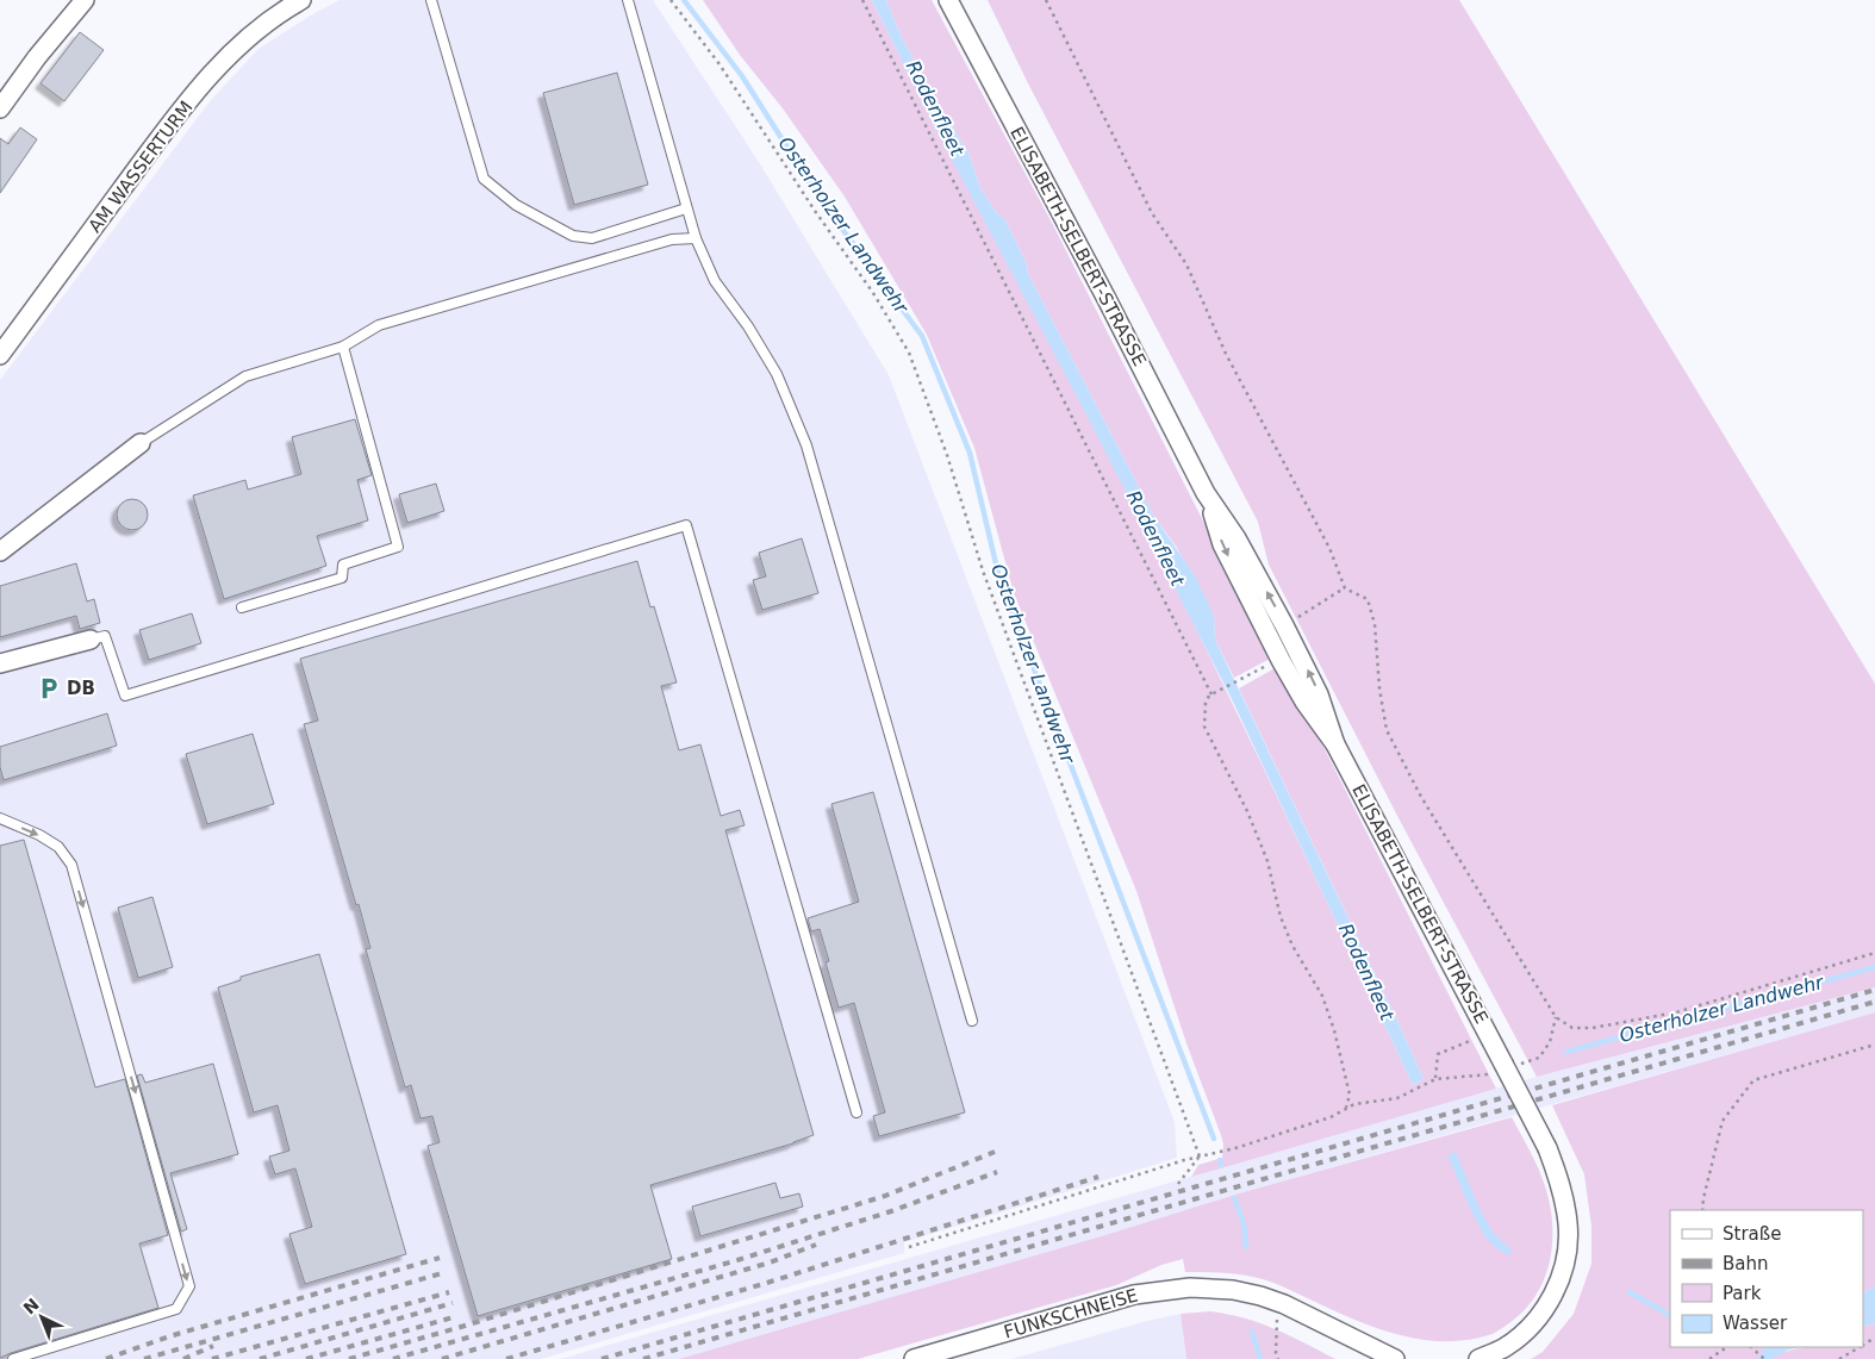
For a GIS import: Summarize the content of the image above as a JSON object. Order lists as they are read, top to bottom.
{
  "streets": {
    "street": ["AM WASSERTURM", "ELISABETH-SELBERT-STRASSE", "FUNKSCHNEISE"]
  },
  "water": ["Rodenfleet", "Osterholzer Landwehr"],
  "places": {
    "parking": ["DB"]
  },
  "legend": [
    "Straße",
    "Bahn",
    "Park",
    "Wasser"
  ],
  "north": "top left"
}
